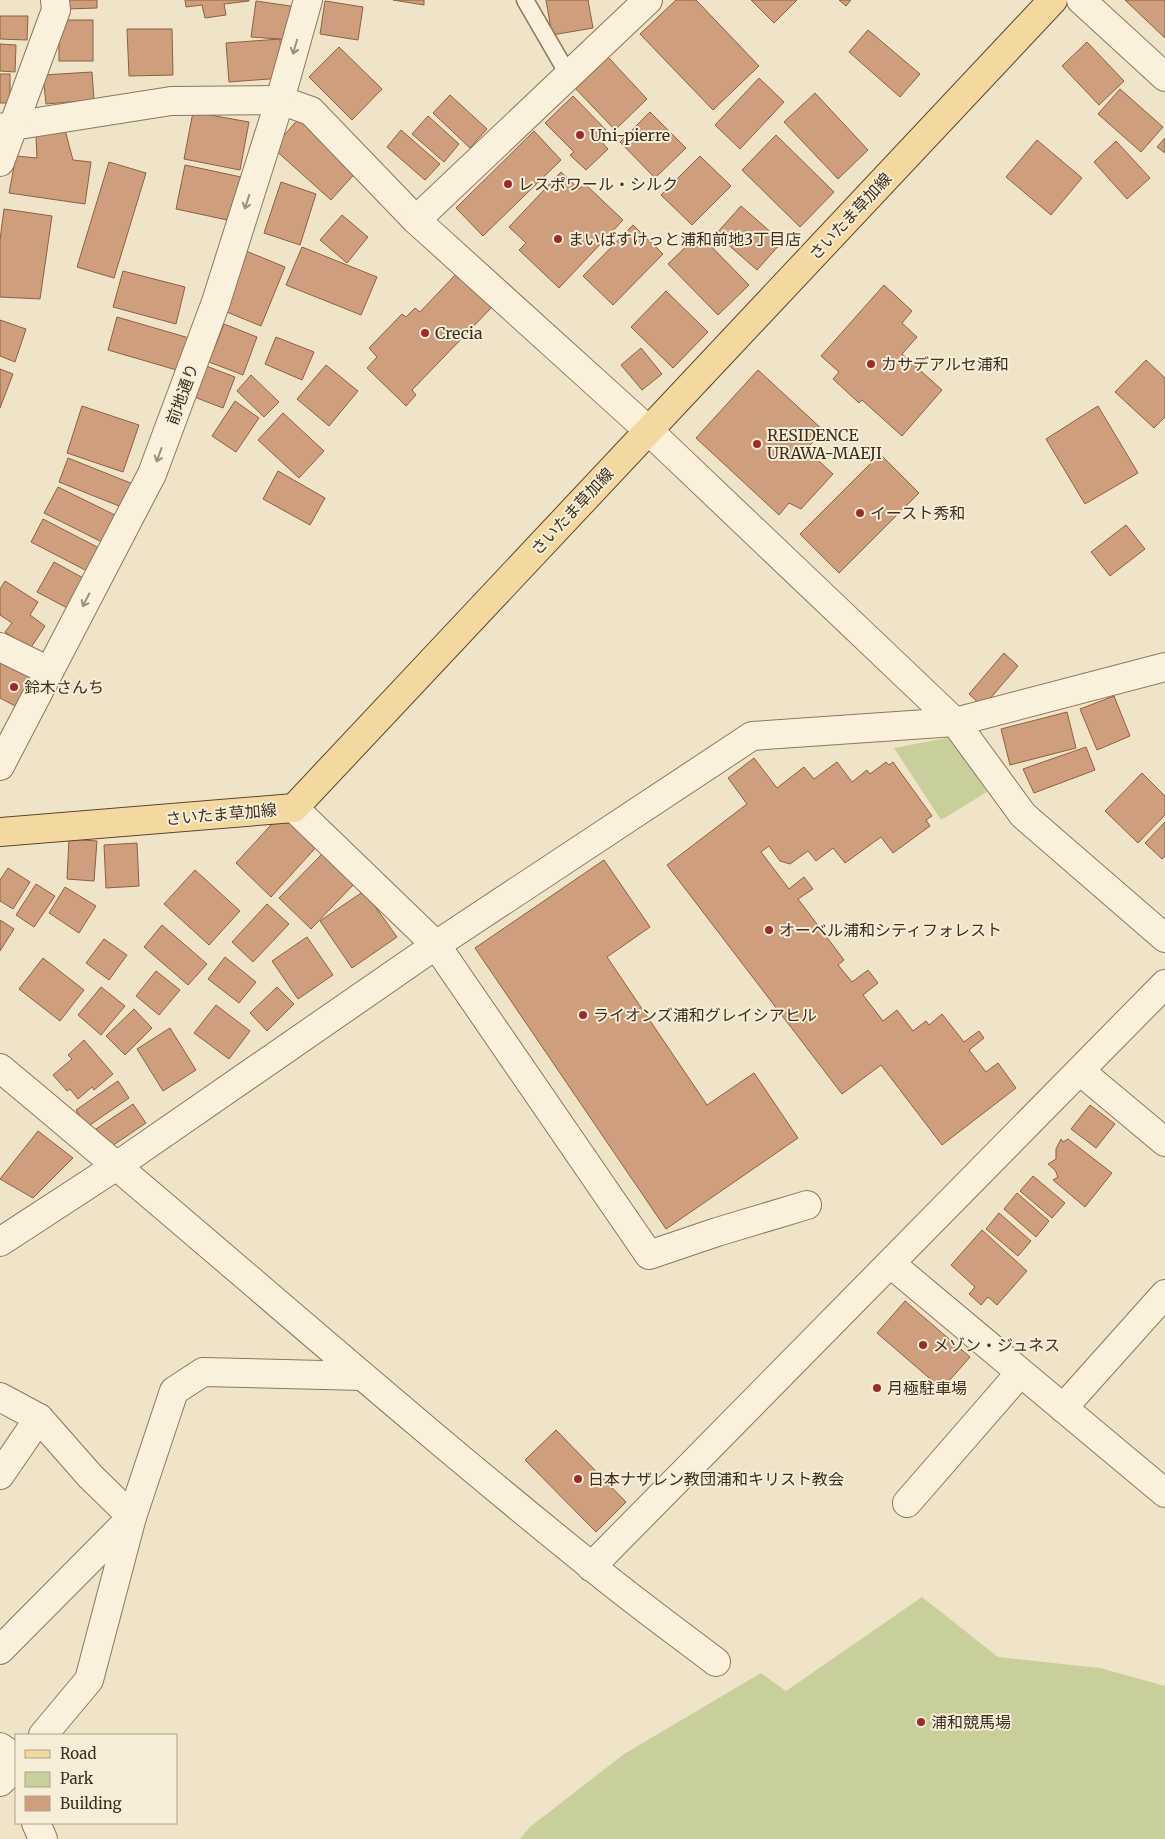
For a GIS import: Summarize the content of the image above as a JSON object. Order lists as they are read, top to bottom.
{
  "streets": {
    "main road": ["さいたま草加線"],
    "street": ["前地通り"]
  },
  "places": [
    "Uni-pierre",
    "レスポワール・シルク",
    "まいばすけっと浦和前地3丁目店",
    "Crecia",
    "カサデアルセ浦和",
    "RESIDENCE URAWA-MAEJI",
    "イースト秀和",
    "鈴木さんち",
    "オーベル浦和シティフォレスト",
    "ライオンズ浦和グレイシアヒル",
    "メゾン・ジュネス",
    "月極駐車場",
    "日本ナザレン教団浦和キリスト教会",
    "浦和競馬場"
  ],
  "legend": ["Road", "Park", "Building"]
}
